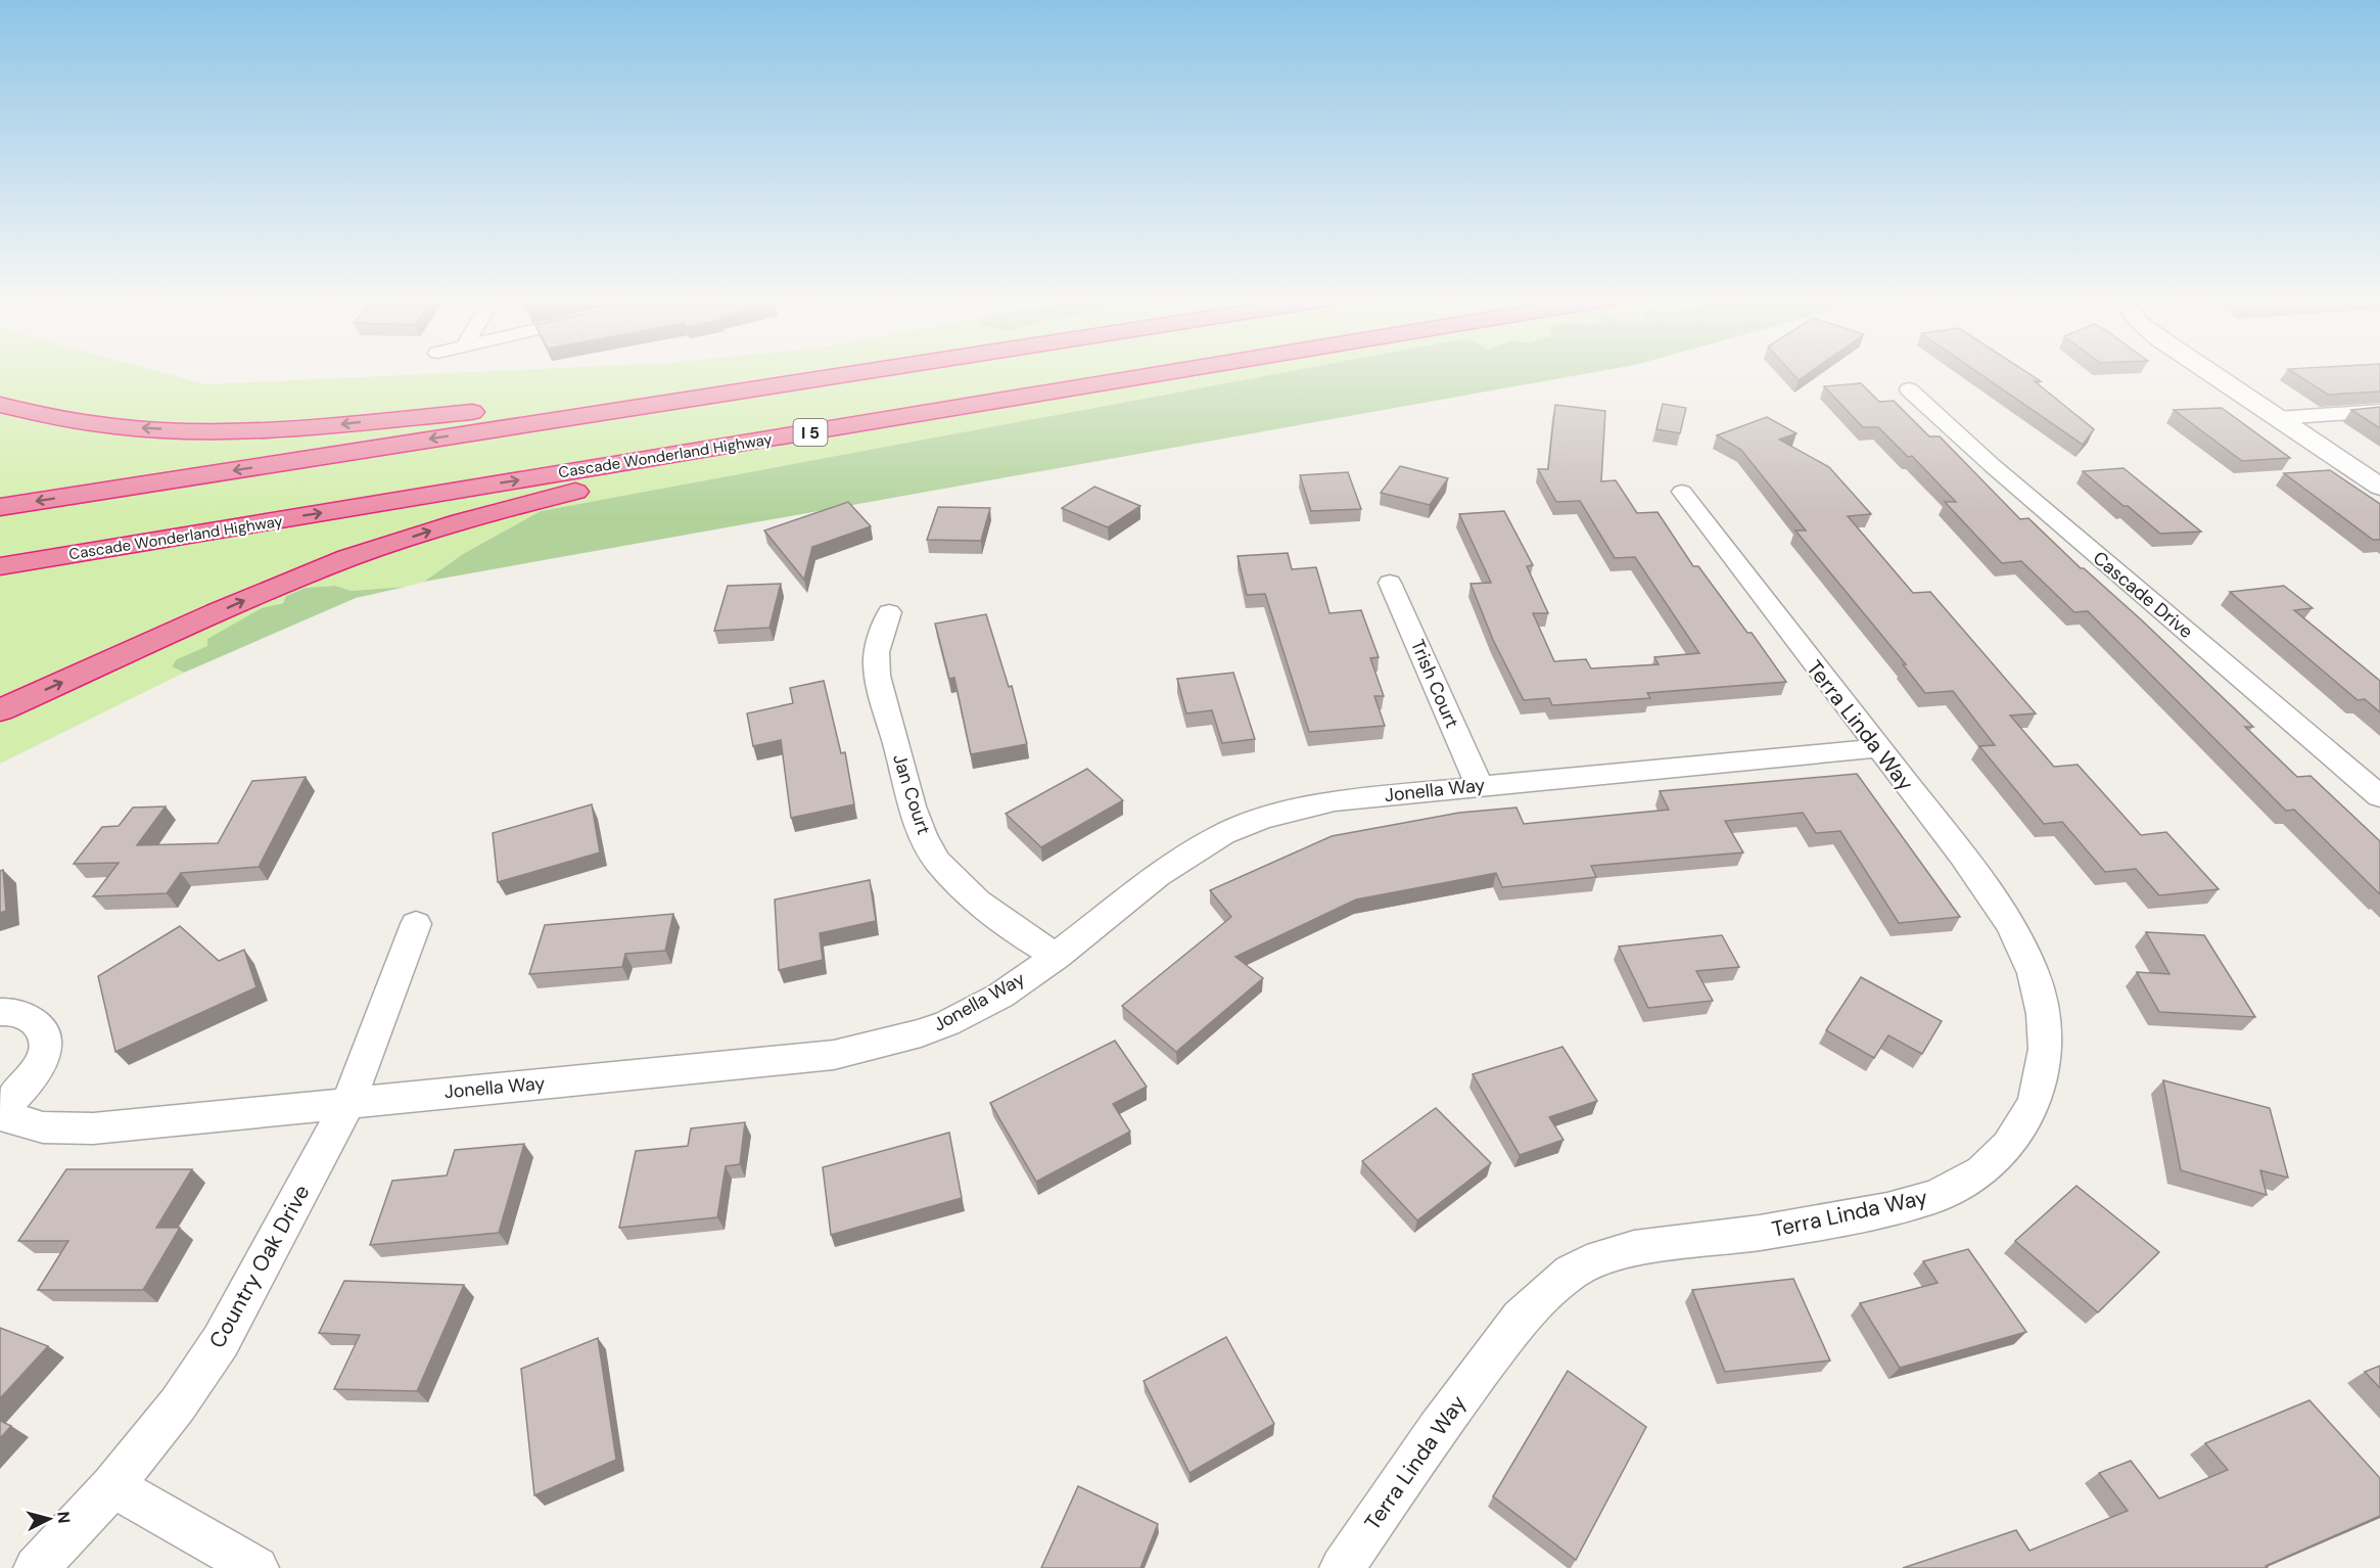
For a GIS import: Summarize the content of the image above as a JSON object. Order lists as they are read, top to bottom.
{
  "streets": {
    "highway": ["I 5", "Cascade Wonderland Highway"],
    "street": [
      "Cascade Drive",
      "Trish Court",
      "Terra Linda Way",
      "Jonella Way",
      "Jan Court",
      "Country Oak Drive"
    ]
  },
  "crossings": [
    ["Trish Court", "Jonella Way"],
    ["Terra Linda Way", "Jonella Way"],
    ["Jonella Way", "Jan Court"],
    ["Jonella Way", "Country Oak Drive"]
  ],
  "north": "right"
}
